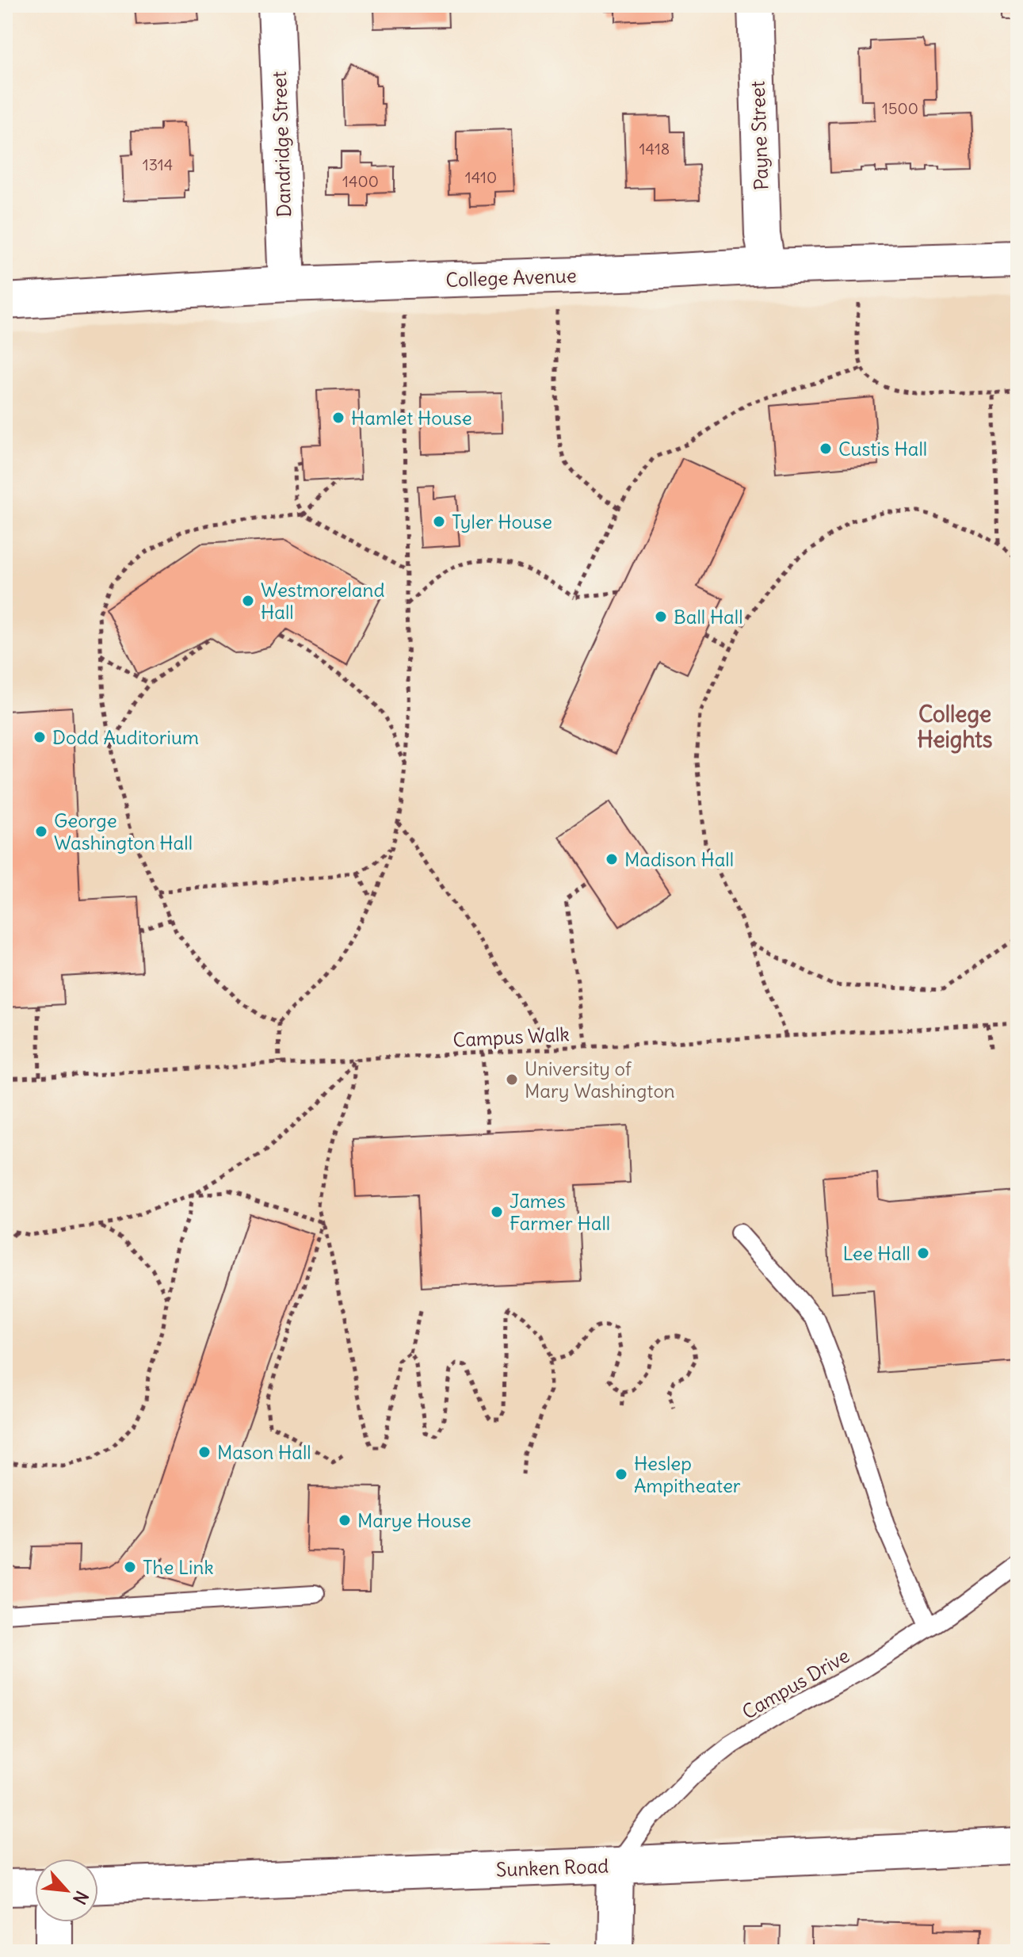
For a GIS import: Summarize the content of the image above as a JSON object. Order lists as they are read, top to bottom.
{
  "streets": {
    "street": [
      "Payne Street",
      "Dandridge Street",
      "College Avenue",
      "Sunken Road"
    ],
    "lane": ["Campus Drive"],
    "path": ["Campus Walk"]
  },
  "crossings": [
    ["Payne Street", "College Avenue"],
    ["Dandridge Street", "College Avenue"],
    ["Campus Drive", "Sunken Road"]
  ],
  "districts": ["College Heights"],
  "places": [
    "Hamlet House",
    "Custis Hall",
    "Tyler House",
    "Westmoreland Hall",
    "Ball Hall",
    "Dodd Auditorium",
    "George Washington Hall",
    "Madison Hall",
    "University of Mary Washington",
    "James Farmer Hall",
    "Lee Hall",
    "Mason Hall",
    "Heslep Ampitheater",
    "Marye House",
    "The Link"
  ],
  "house_numbers": [
    "1500",
    "1418",
    "1314",
    "1410",
    "1400"
  ],
  "north": "bottom right"
}
